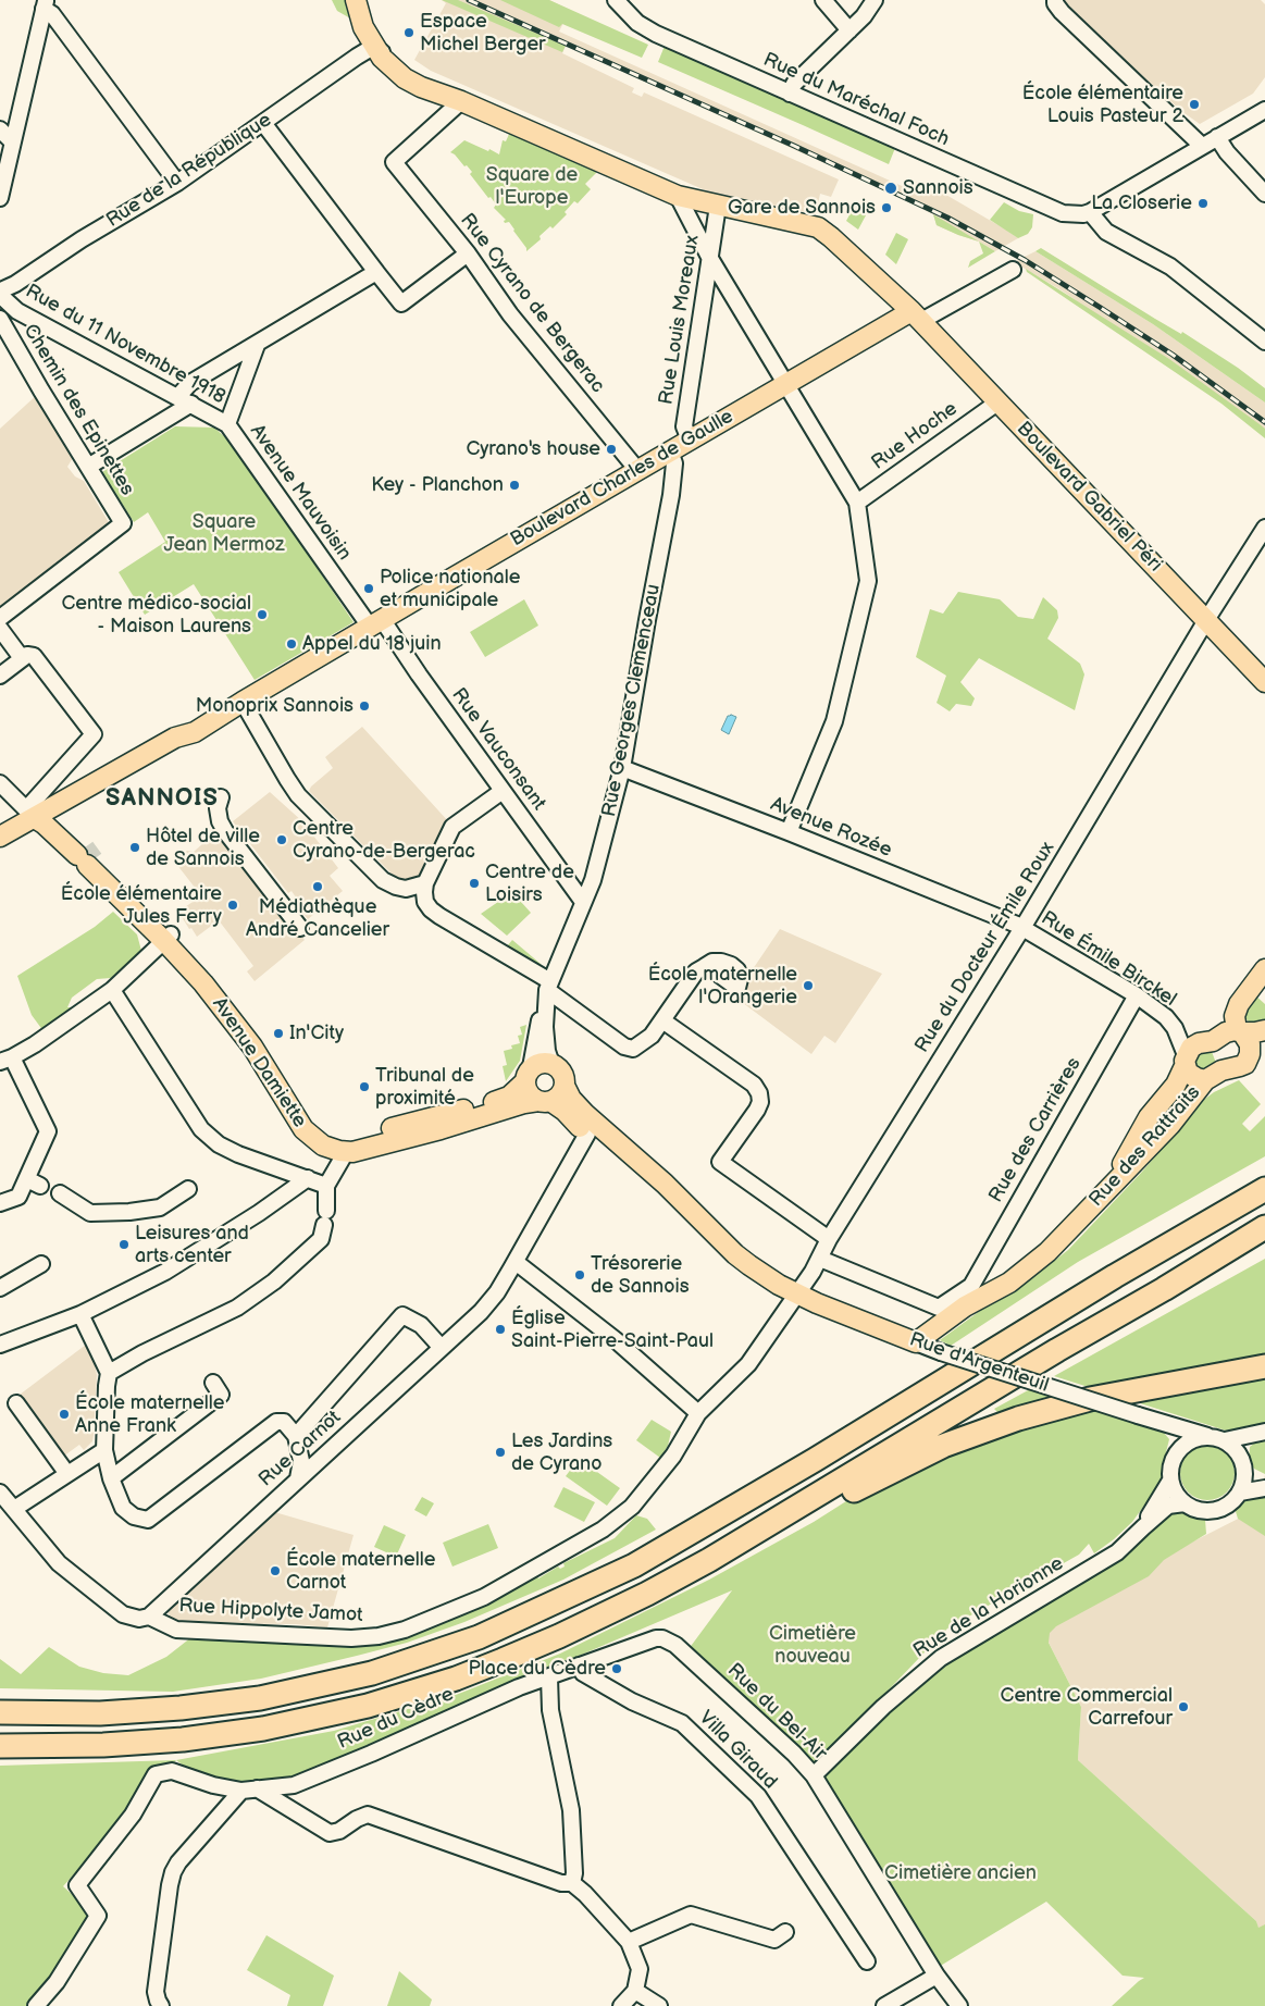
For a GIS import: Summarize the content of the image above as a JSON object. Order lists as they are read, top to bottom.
{
  "streets": {
    "main road": [
      "Boulevard Charles de Gaulle",
      "Boulevard Gabriel Péri",
      "Avenue Damiette",
      "Rue des Rattraits",
      "Rue d'Argenteuil"
    ],
    "street": [
      "Rue du Maréchal Foch",
      "Rue de la République",
      "Rue Cyrano de Bergerac",
      "Rue Louis Moreaux",
      "Rue du 11 Novembre 1918",
      "Chemin des Epinettes",
      "Rue Hoche",
      "Avenue Mauvoisin",
      "Rue Georges Clemenceau",
      "Rue Vauconsant",
      "Avenue Rozée",
      "Rue du Docteur Émile Roux",
      "Rue Émile Birckel",
      "Rue des Carrières",
      "Rue Carnot",
      "Rue de la Horionne",
      "Rue Hippolyte Jamot",
      "Rue du Bel-Air",
      "Rue du Cèdre",
      "Villa Giraud"
    ]
  },
  "crossings": [
    ["Rue de la République", "Rue du 11 Novembre 1918"],
    ["Rue Cyrano de Bergerac", "Boulevard Charles de Gaulle"],
    ["Rue Louis Moreaux", "Boulevard Charles de Gaulle"],
    ["Rue Louis Moreaux", "Boulevard Gabriel Péri"],
    ["Rue du 11 Novembre 1918", "Avenue Mauvoisin"],
    ["Rue Hoche", "Boulevard Gabriel Péri"],
    ["Boulevard Charles de Gaulle", "Avenue Mauvoisin"],
    ["Boulevard Charles de Gaulle", "Boulevard Gabriel Péri"],
    ["Boulevard Charles de Gaulle", "Rue Georges Clemenceau"],
    ["Boulevard Charles de Gaulle", "Rue Vauconsant"],
    ["Boulevard Charles de Gaulle", "Avenue Damiette"],
    ["Avenue Mauvoisin", "Rue Vauconsant"],
    ["Boulevard Gabriel Péri", "Rue du Docteur Émile Roux"],
    ["Rue Georges Clemenceau", "Rue Vauconsant"],
    ["Rue Georges Clemenceau", "Avenue Rozée"],
    ["Rue Georges Clemenceau", "Avenue Damiette"],
    ["Avenue Rozée", "Rue du Docteur Émile Roux"],
    ["Avenue Rozée", "Rue Émile Birckel"],
    ["Rue du Docteur Émile Roux", "Rue Émile Birckel"],
    ["Rue du Docteur Émile Roux", "Rue des Carrières"],
    ["Rue du Docteur Émile Roux", "Rue d'Argenteuil"],
    ["Rue du Docteur Émile Roux", "Rue Hippolyte Jamot"],
    ["Rue Émile Birckel", "Rue des Carrières"],
    ["Rue Émile Birckel", "Rue des Rattraits"],
    ["Rue des Rattraits", "Rue d'Argenteuil"],
    ["Rue d'Argenteuil", "Rue de la Horionne"],
    ["Rue Carnot", "Rue Hippolyte Jamot"],
    ["Rue de la Horionne", "Rue du Bel-Air"],
    ["Rue du Bel-Air", "Villa Giraud"]
  ],
  "districts": ["SANNOIS"],
  "parks": [
    "Square de l'Europe",
    "Square Jean Mermoz",
    "Cimetière nouveau",
    "Cimetière ancien"
  ],
  "places": [
    "Espace Michel Berger",
    "École élémentaire Louis Pasteur 2",
    "Sannois",
    "La Closerie",
    "Gare de Sannois",
    "Cyrano's house",
    "Key - Planchon",
    "Police nationale et municipale",
    "Centre médico-social - Maison Laurens",
    "Appel du 18 juin",
    "Monoprix Sannois",
    "Centre Cyrano-de-Bergerac",
    "Hôtel de ville de Sannois",
    "Centre de Loisirs",
    "Médiathèque André Cancelier",
    "École élémentaire Jules Ferry",
    "École maternelle l'Orangerie",
    "In'City",
    "Tribunal de proximité",
    "Leisures and arts center",
    "Trésorerie de Sannois",
    "Église Saint-Pierre-Saint-Paul",
    "École maternelle Anne Frank",
    "Les Jardins de Cyrano",
    "École maternelle Carnot",
    "Place du Cèdre",
    "Centre Commercial Carrefour"
  ]
}
